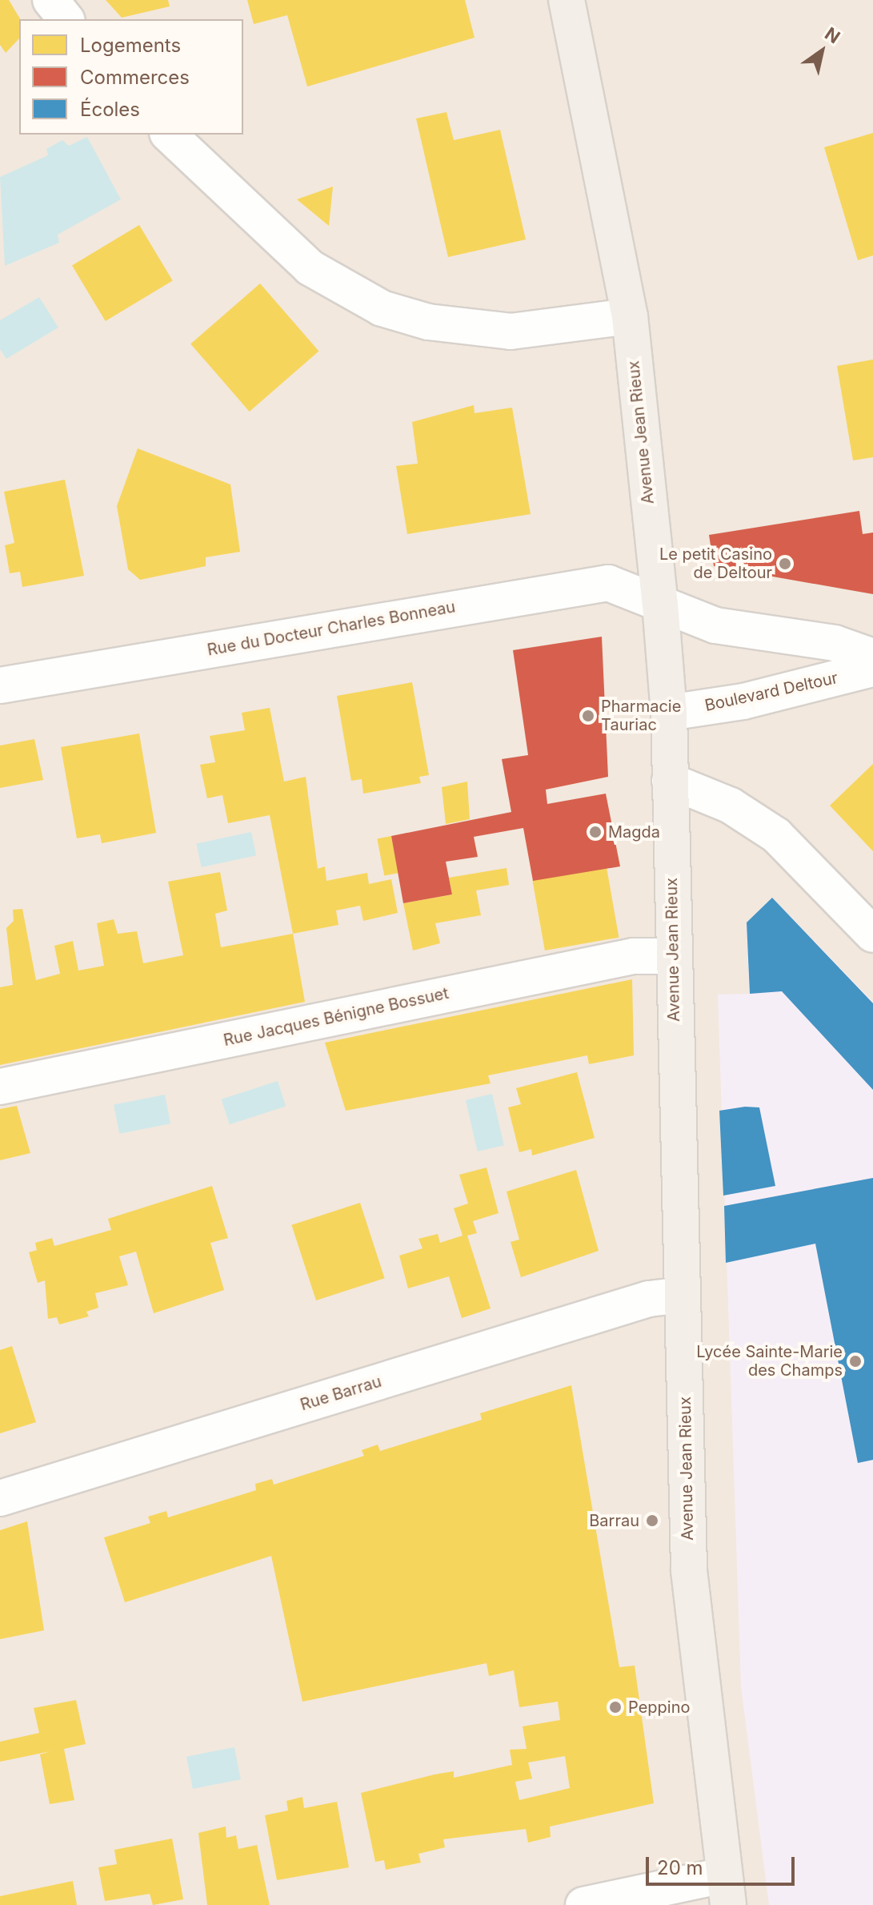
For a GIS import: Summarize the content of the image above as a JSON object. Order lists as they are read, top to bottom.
{
  "streets": {
    "main road": ["Avenue Jean Rieux"],
    "street": [
      "Rue du Docteur Charles Bonneau",
      "Boulevard Deltour",
      "Rue Jacques Bénigne Bossuet",
      "Rue Barrau"
    ]
  },
  "crossings": [
    ["Avenue Jean Rieux", "Rue du Docteur Charles Bonneau"],
    ["Avenue Jean Rieux", "Boulevard Deltour"],
    ["Avenue Jean Rieux", "Rue Jacques Bénigne Bossuet"],
    ["Avenue Jean Rieux", "Rue Barrau"],
    ["Rue du Docteur Charles Bonneau", "Boulevard Deltour"]
  ],
  "places": [
    "Le petit Casino de Deltour",
    "Pharmacie Tauriac",
    "Magda",
    "Lycée Sainte-Marie des Champs",
    "Barrau",
    "Peppino"
  ],
  "legend": ["Logements", "Commerces", "Écoles"],
  "scale_bar": "20 m",
  "north": "top right"
}
